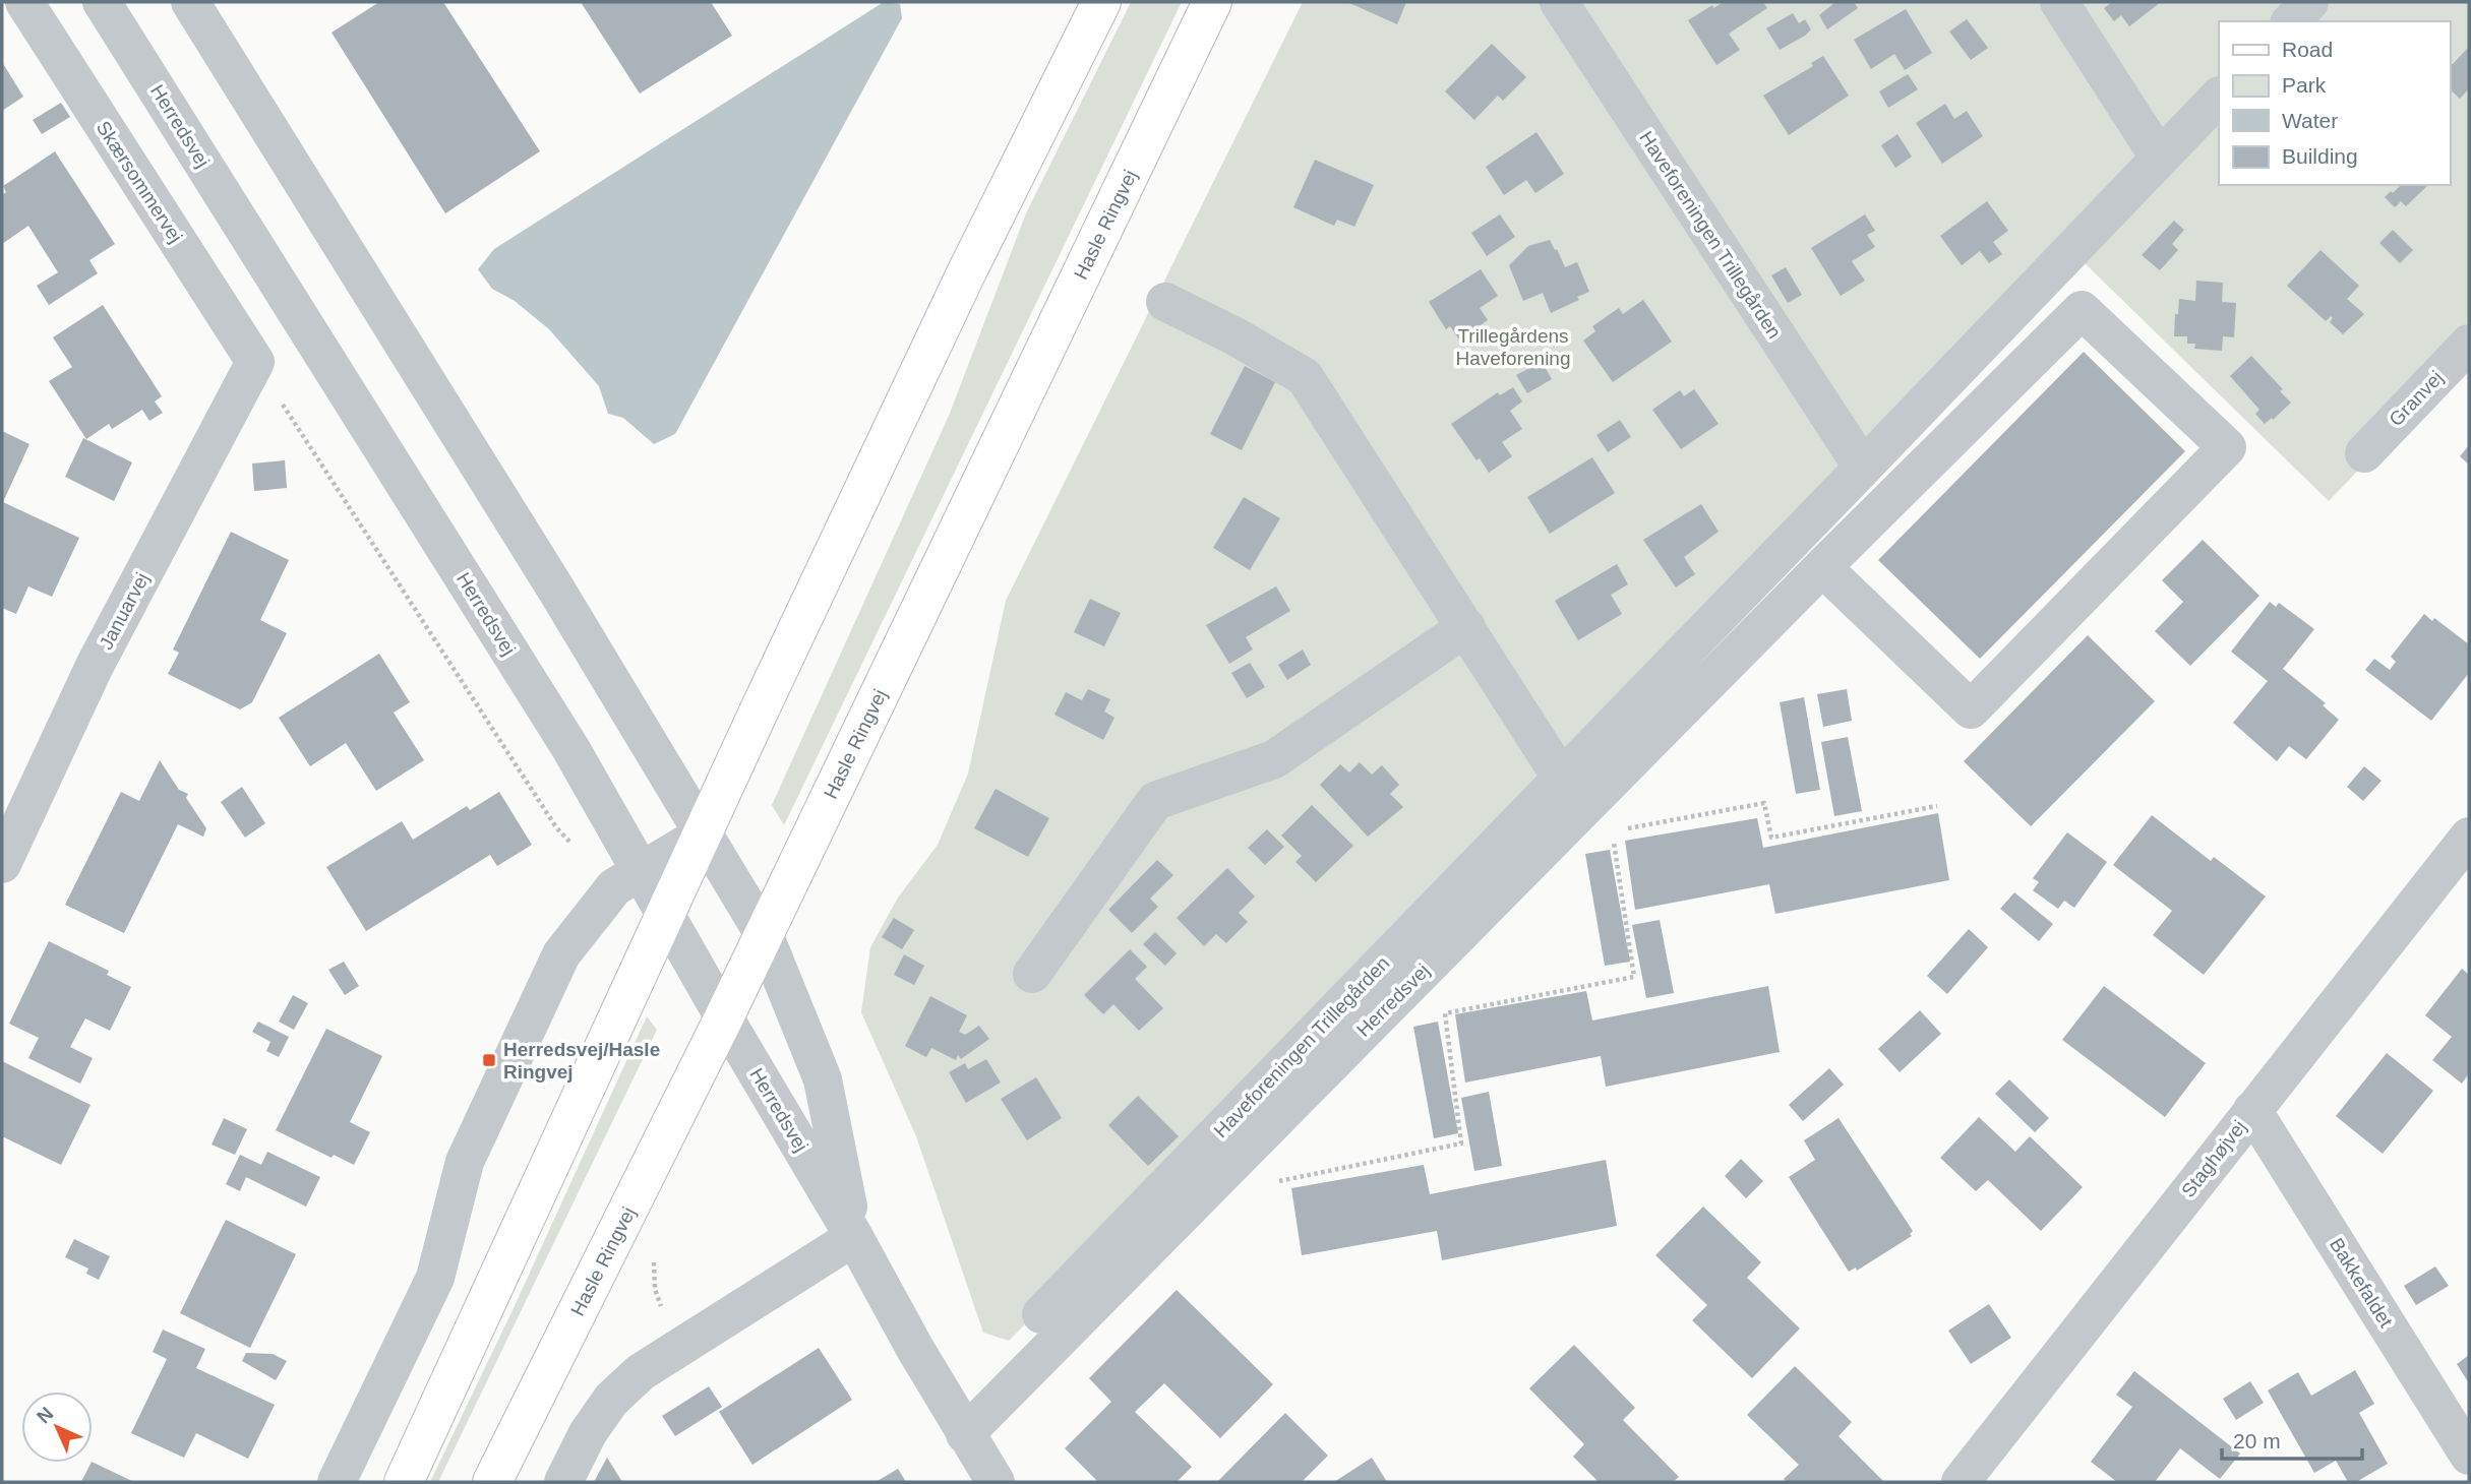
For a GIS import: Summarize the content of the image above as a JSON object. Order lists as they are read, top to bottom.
{
  "streets": {
    "main road": ["Hasle Ringvej"],
    "street": [
      "Herredsvej",
      "Skærsommervej",
      "Haveforeningen Trillegården",
      "Granvej",
      "Januarvej",
      "Staghøjvej",
      "Bakkefaldet"
    ]
  },
  "crossings": [
    ["Herredsvej", "Hasle Ringvej"],
    ["Skærsommervej", "Januarvej"],
    ["Staghøjvej", "Bakkefaldet"]
  ],
  "parks": ["Trillegårdens Haveforening"],
  "places": {
    "transit": ["Herredsvej/Hasle Ringvej"]
  },
  "legend": [
    "Road",
    "Park",
    "Water",
    "Building"
  ],
  "scale_bar": "20 m",
  "north": "top left"
}
